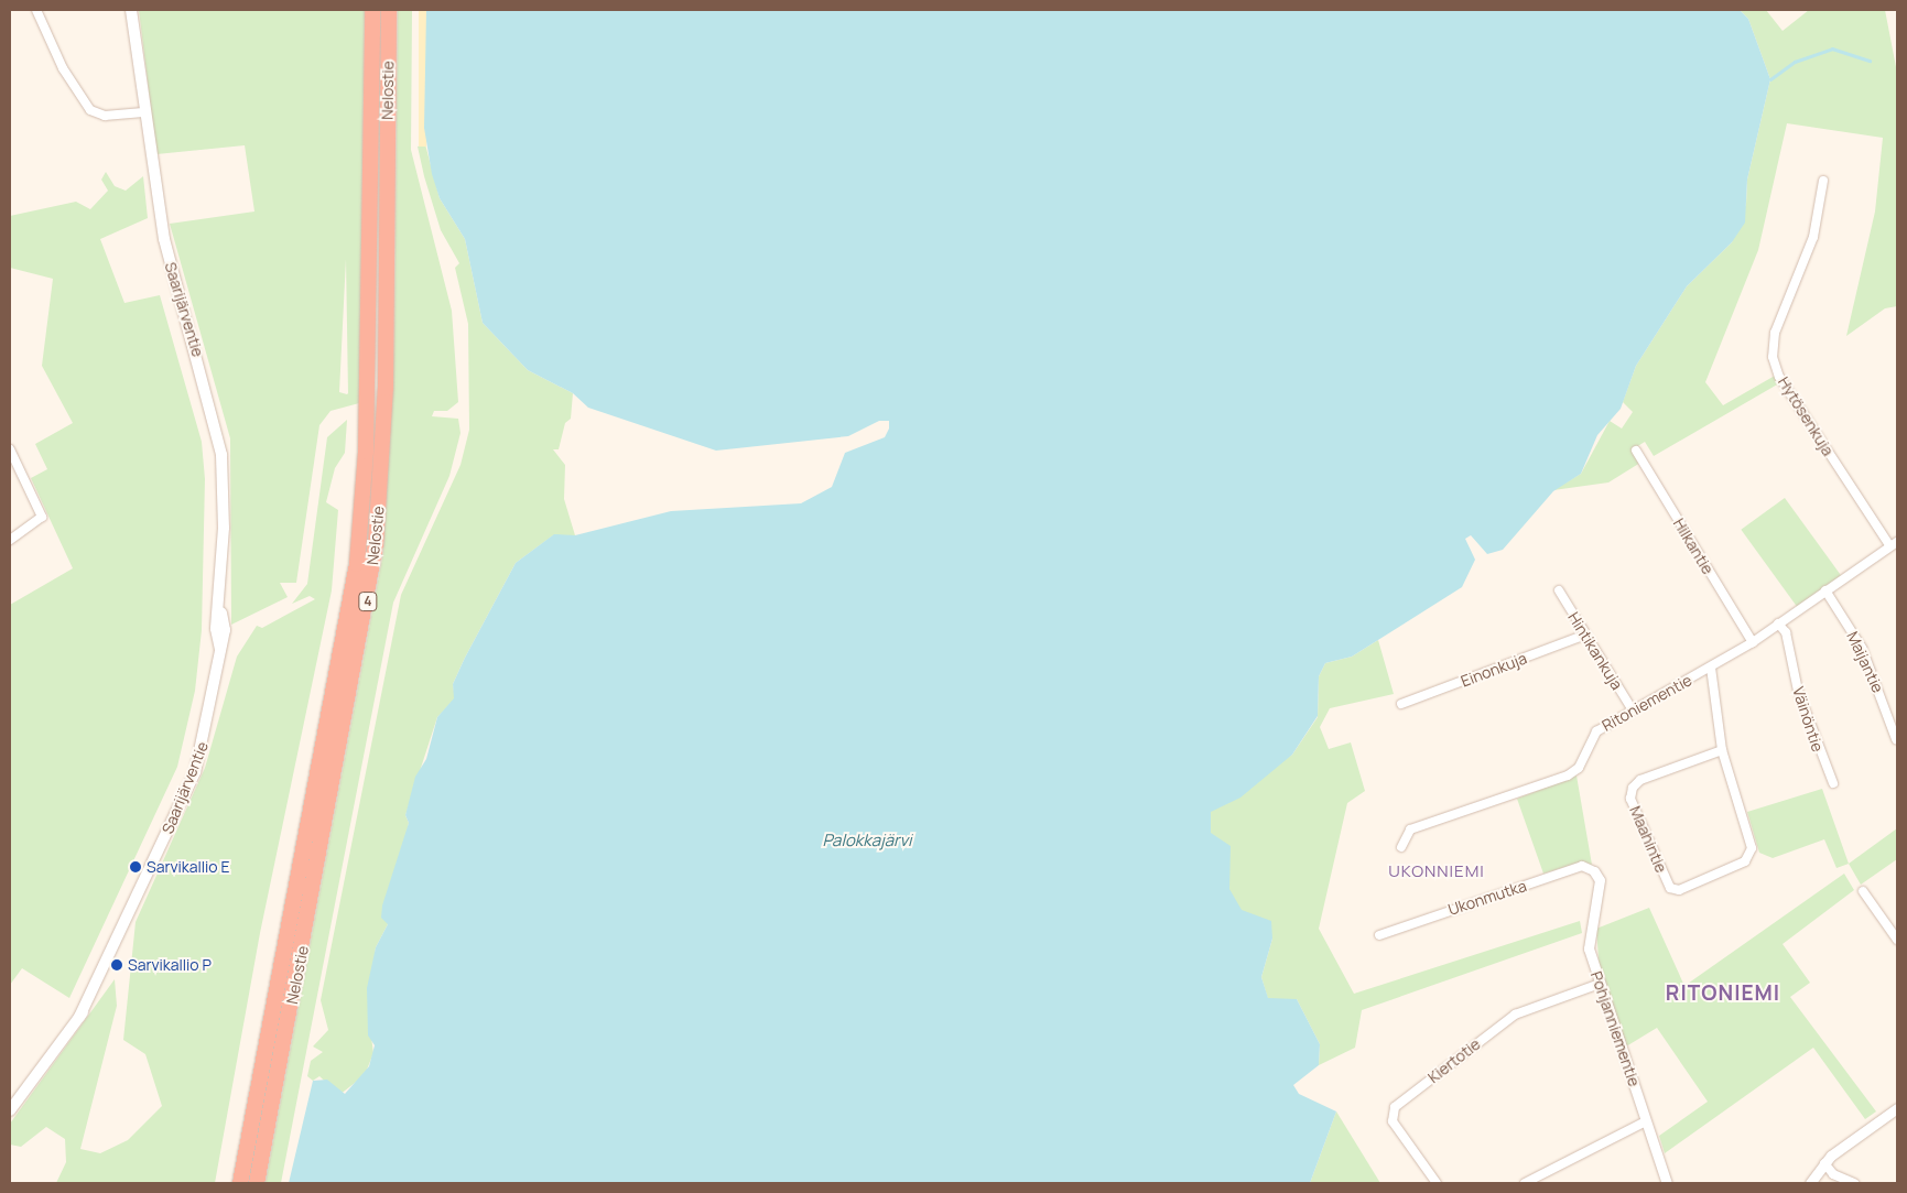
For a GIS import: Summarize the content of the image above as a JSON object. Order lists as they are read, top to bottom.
{
  "streets": {
    "highway": ["Nelostie", "4"],
    "main road": ["Saarijärventie"],
    "street": [
      "Hytösenkuja",
      "Hilkantie",
      "Hintikankuja",
      "Maijantie",
      "Einonkuja",
      "Ritoniementie",
      "Väinöntie",
      "Maahintie",
      "Ukonmutka",
      "Pohjanniementie",
      "Kiertotie"
    ]
  },
  "crossings": [
    ["Hytösenkuja", "Ritoniementie"],
    ["Hilkantie", "Ritoniementie"],
    ["Hintikankuja", "Einonkuja"],
    ["Hintikankuja", "Ritoniementie"],
    ["Maijantie", "Ritoniementie"],
    ["Ritoniementie", "Väinöntie"],
    ["Ritoniementie", "Maahintie"],
    ["Ukonmutka", "Pohjanniementie"],
    ["Pohjanniementie", "Kiertotie"]
  ],
  "districts": ["UKONNIEMI", "RITONIEMI"],
  "water": ["Palokkajärvi"],
  "places": ["Sarvikallio E", "Sarvikallio P"]
}
